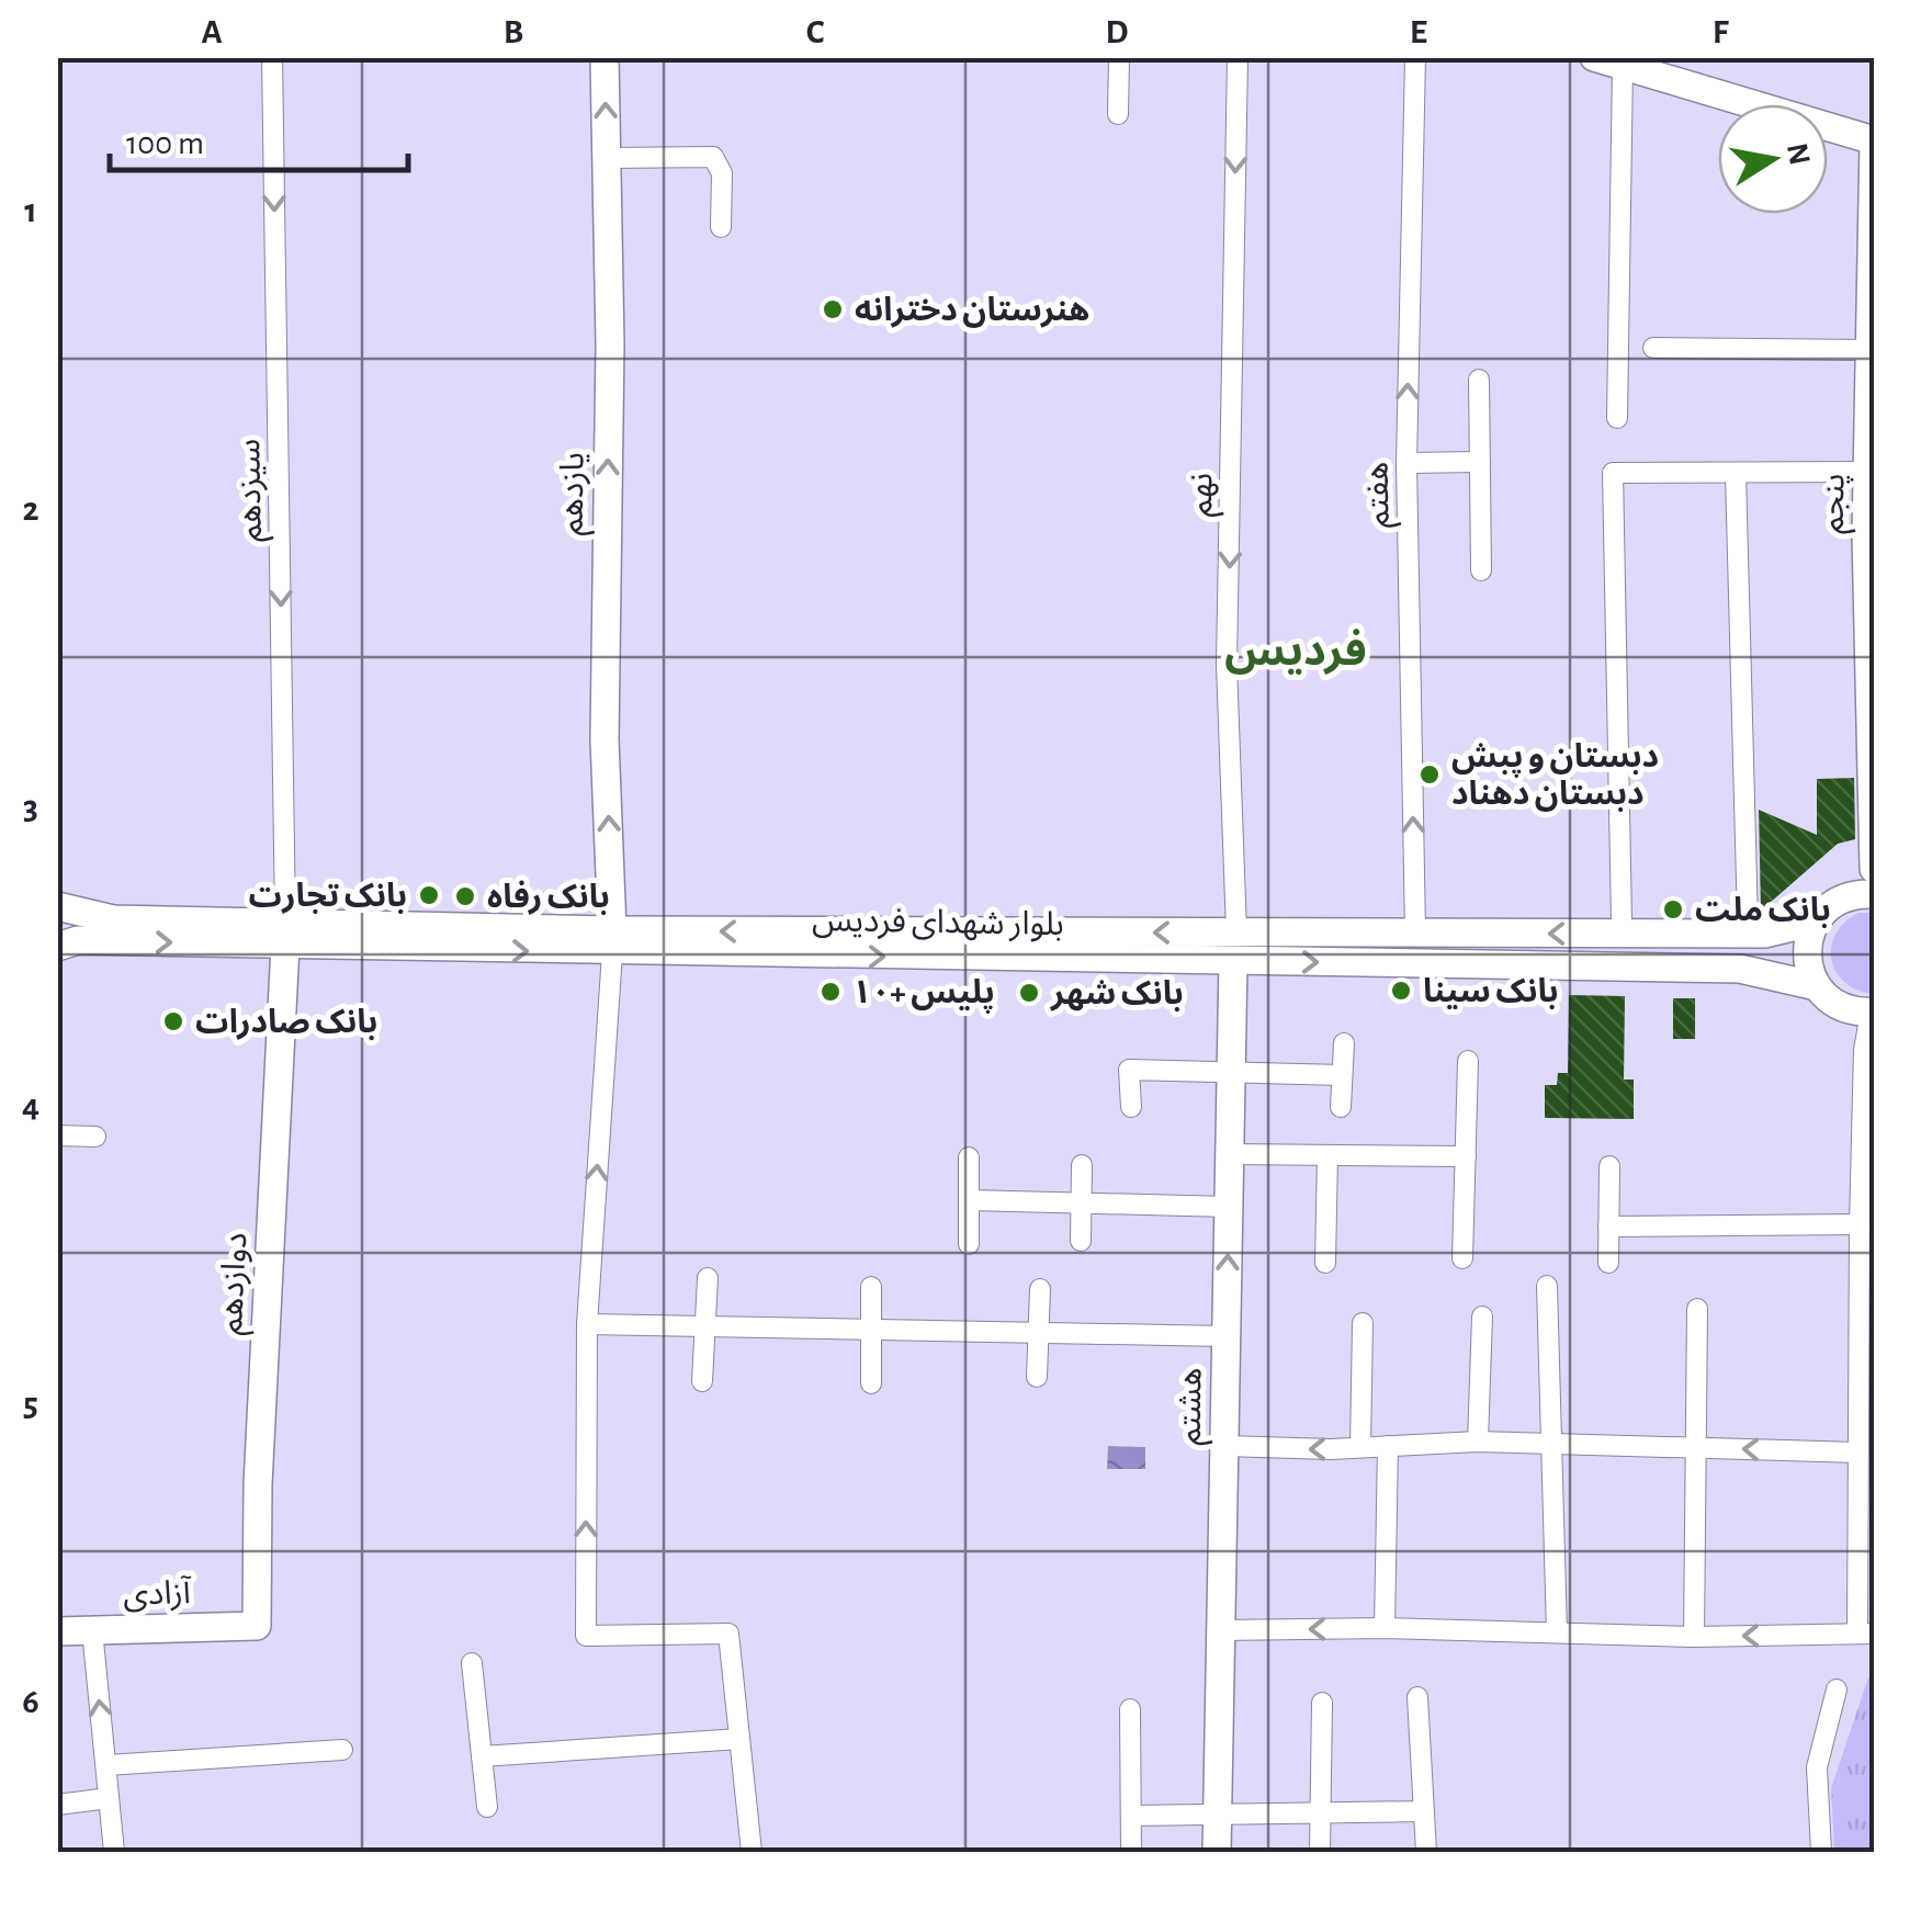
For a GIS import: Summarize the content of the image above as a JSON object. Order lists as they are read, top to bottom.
{
  "streets": {
    "street": [
      "سیزدهم",
      "یازدهم",
      "نهم",
      "هفتم",
      "پنجم",
      "بلوار شهدای فردیس",
      "دوازدهم",
      "هشتم",
      "آزادی"
    ]
  },
  "crossings": [
    ["سیزدهم", "بلوار شهدای فردیس"],
    ["سیزدهم", "دوازدهم"],
    ["یازدهم", "بلوار شهدای فردیس"],
    ["نهم", "بلوار شهدای فردیس"],
    ["هفتم", "بلوار شهدای فردیس"],
    ["بلوار شهدای فردیس", "دوازدهم"],
    ["بلوار شهدای فردیس", "هشتم"],
    ["دوازدهم", "آزادی"]
  ],
  "one_way": [
    "سیزدهم",
    "یازدهم",
    "نهم",
    "هفتم"
  ],
  "districts": ["فردیس"],
  "places": [
    "هنرستان دخترانه",
    "دبستان و پبش دبستان دهناد",
    "بانک تجارت",
    "بانک رفاه",
    "بانک ملت",
    "بانک سینا",
    "پلیس +۱۰",
    "بانک شهر",
    "بانک صادرات"
  ],
  "scale_bar": "100 m",
  "north": "right",
  "grid": {
    "columns": [
      "A",
      "B",
      "C",
      "D",
      "E",
      "F"
    ],
    "rows": [
      "1",
      "2",
      "3",
      "4",
      "5",
      "6"
    ]
  }
}
